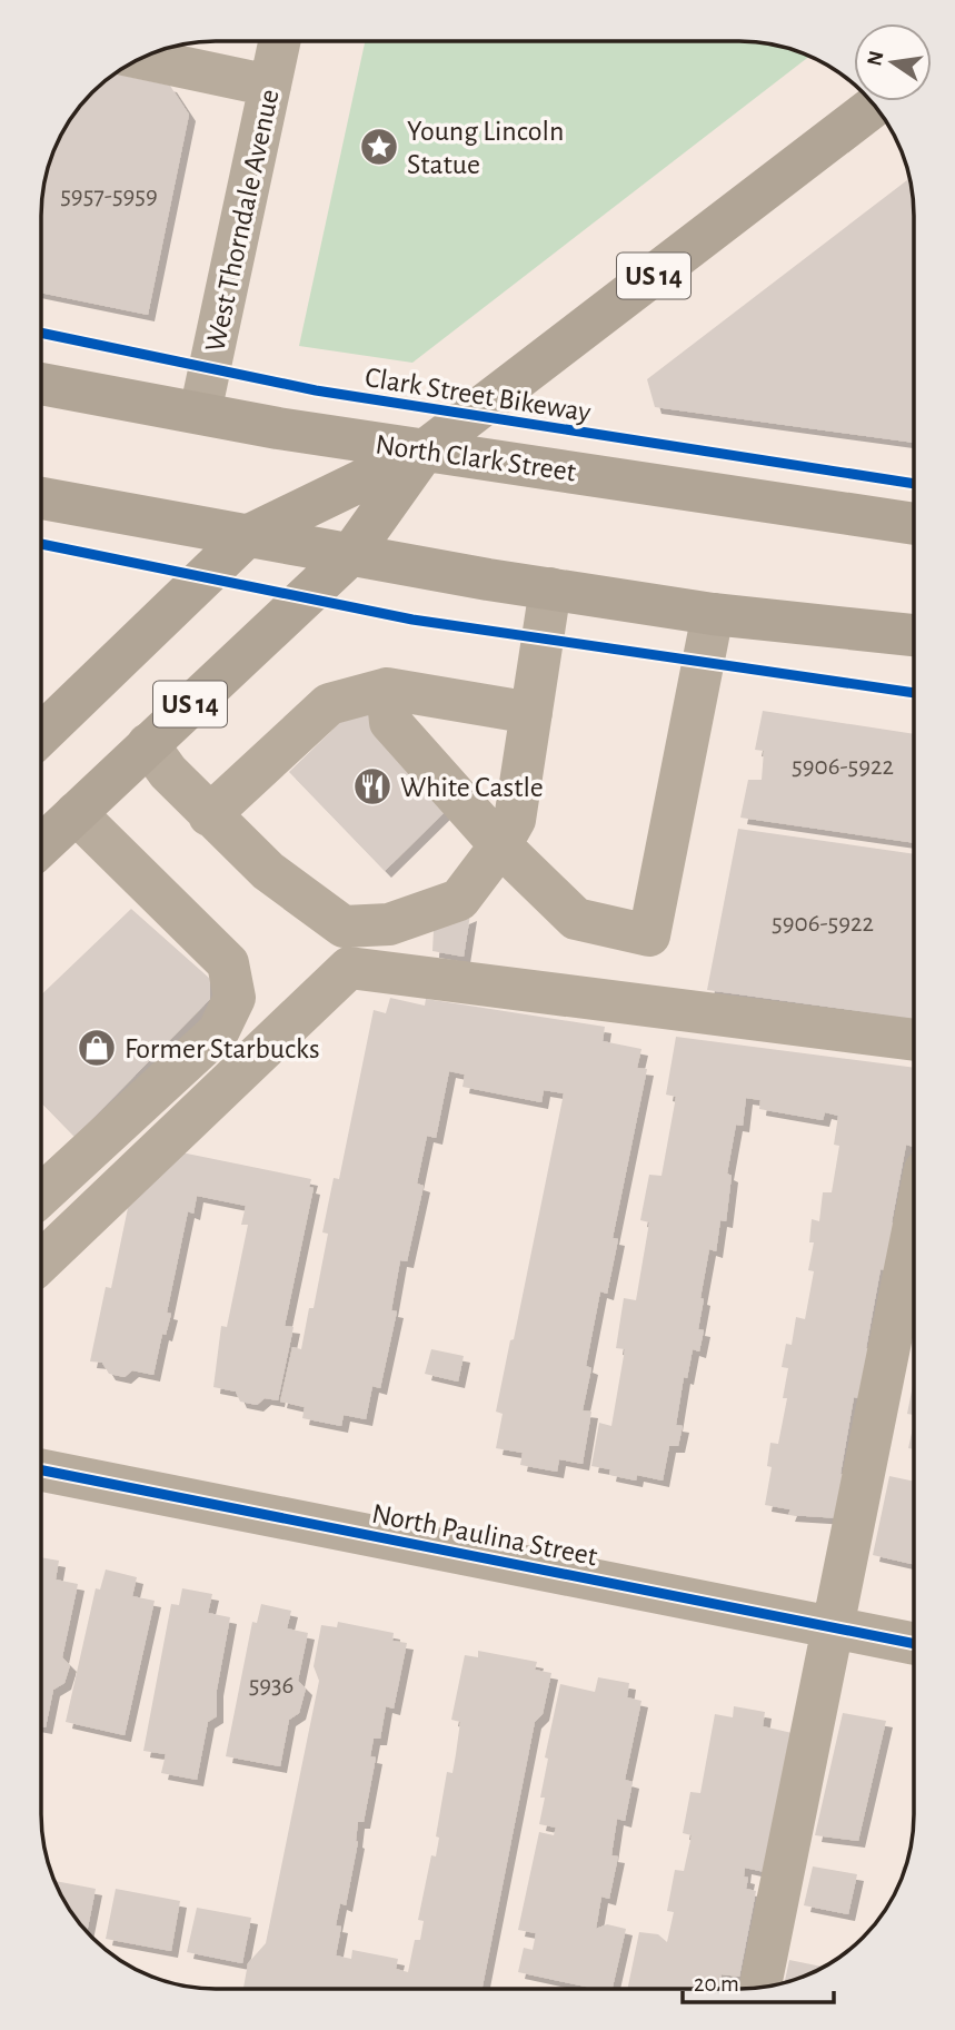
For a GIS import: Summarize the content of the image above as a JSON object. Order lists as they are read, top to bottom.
{
  "streets": {
    "main road": ["US 14", "North Clark Street"],
    "street": ["West Thorndale Avenue", "North Paulina Street"],
    "cycle path": ["Clark Street Bikeway"]
  },
  "crossings": [
    ["West Thorndale Avenue", "North Clark Street"],
    ["US 14", "North Clark Street"]
  ],
  "places": {
    "place": ["Young Lincoln Statue"],
    "restaurant": ["White Castle"],
    "shop": ["Former Starbucks"]
  },
  "house_numbers": [
    "5957-5959",
    "5906-5922",
    "5906-5922",
    "5936"
  ],
  "scale_bar": "20 m",
  "north": "left"
}
